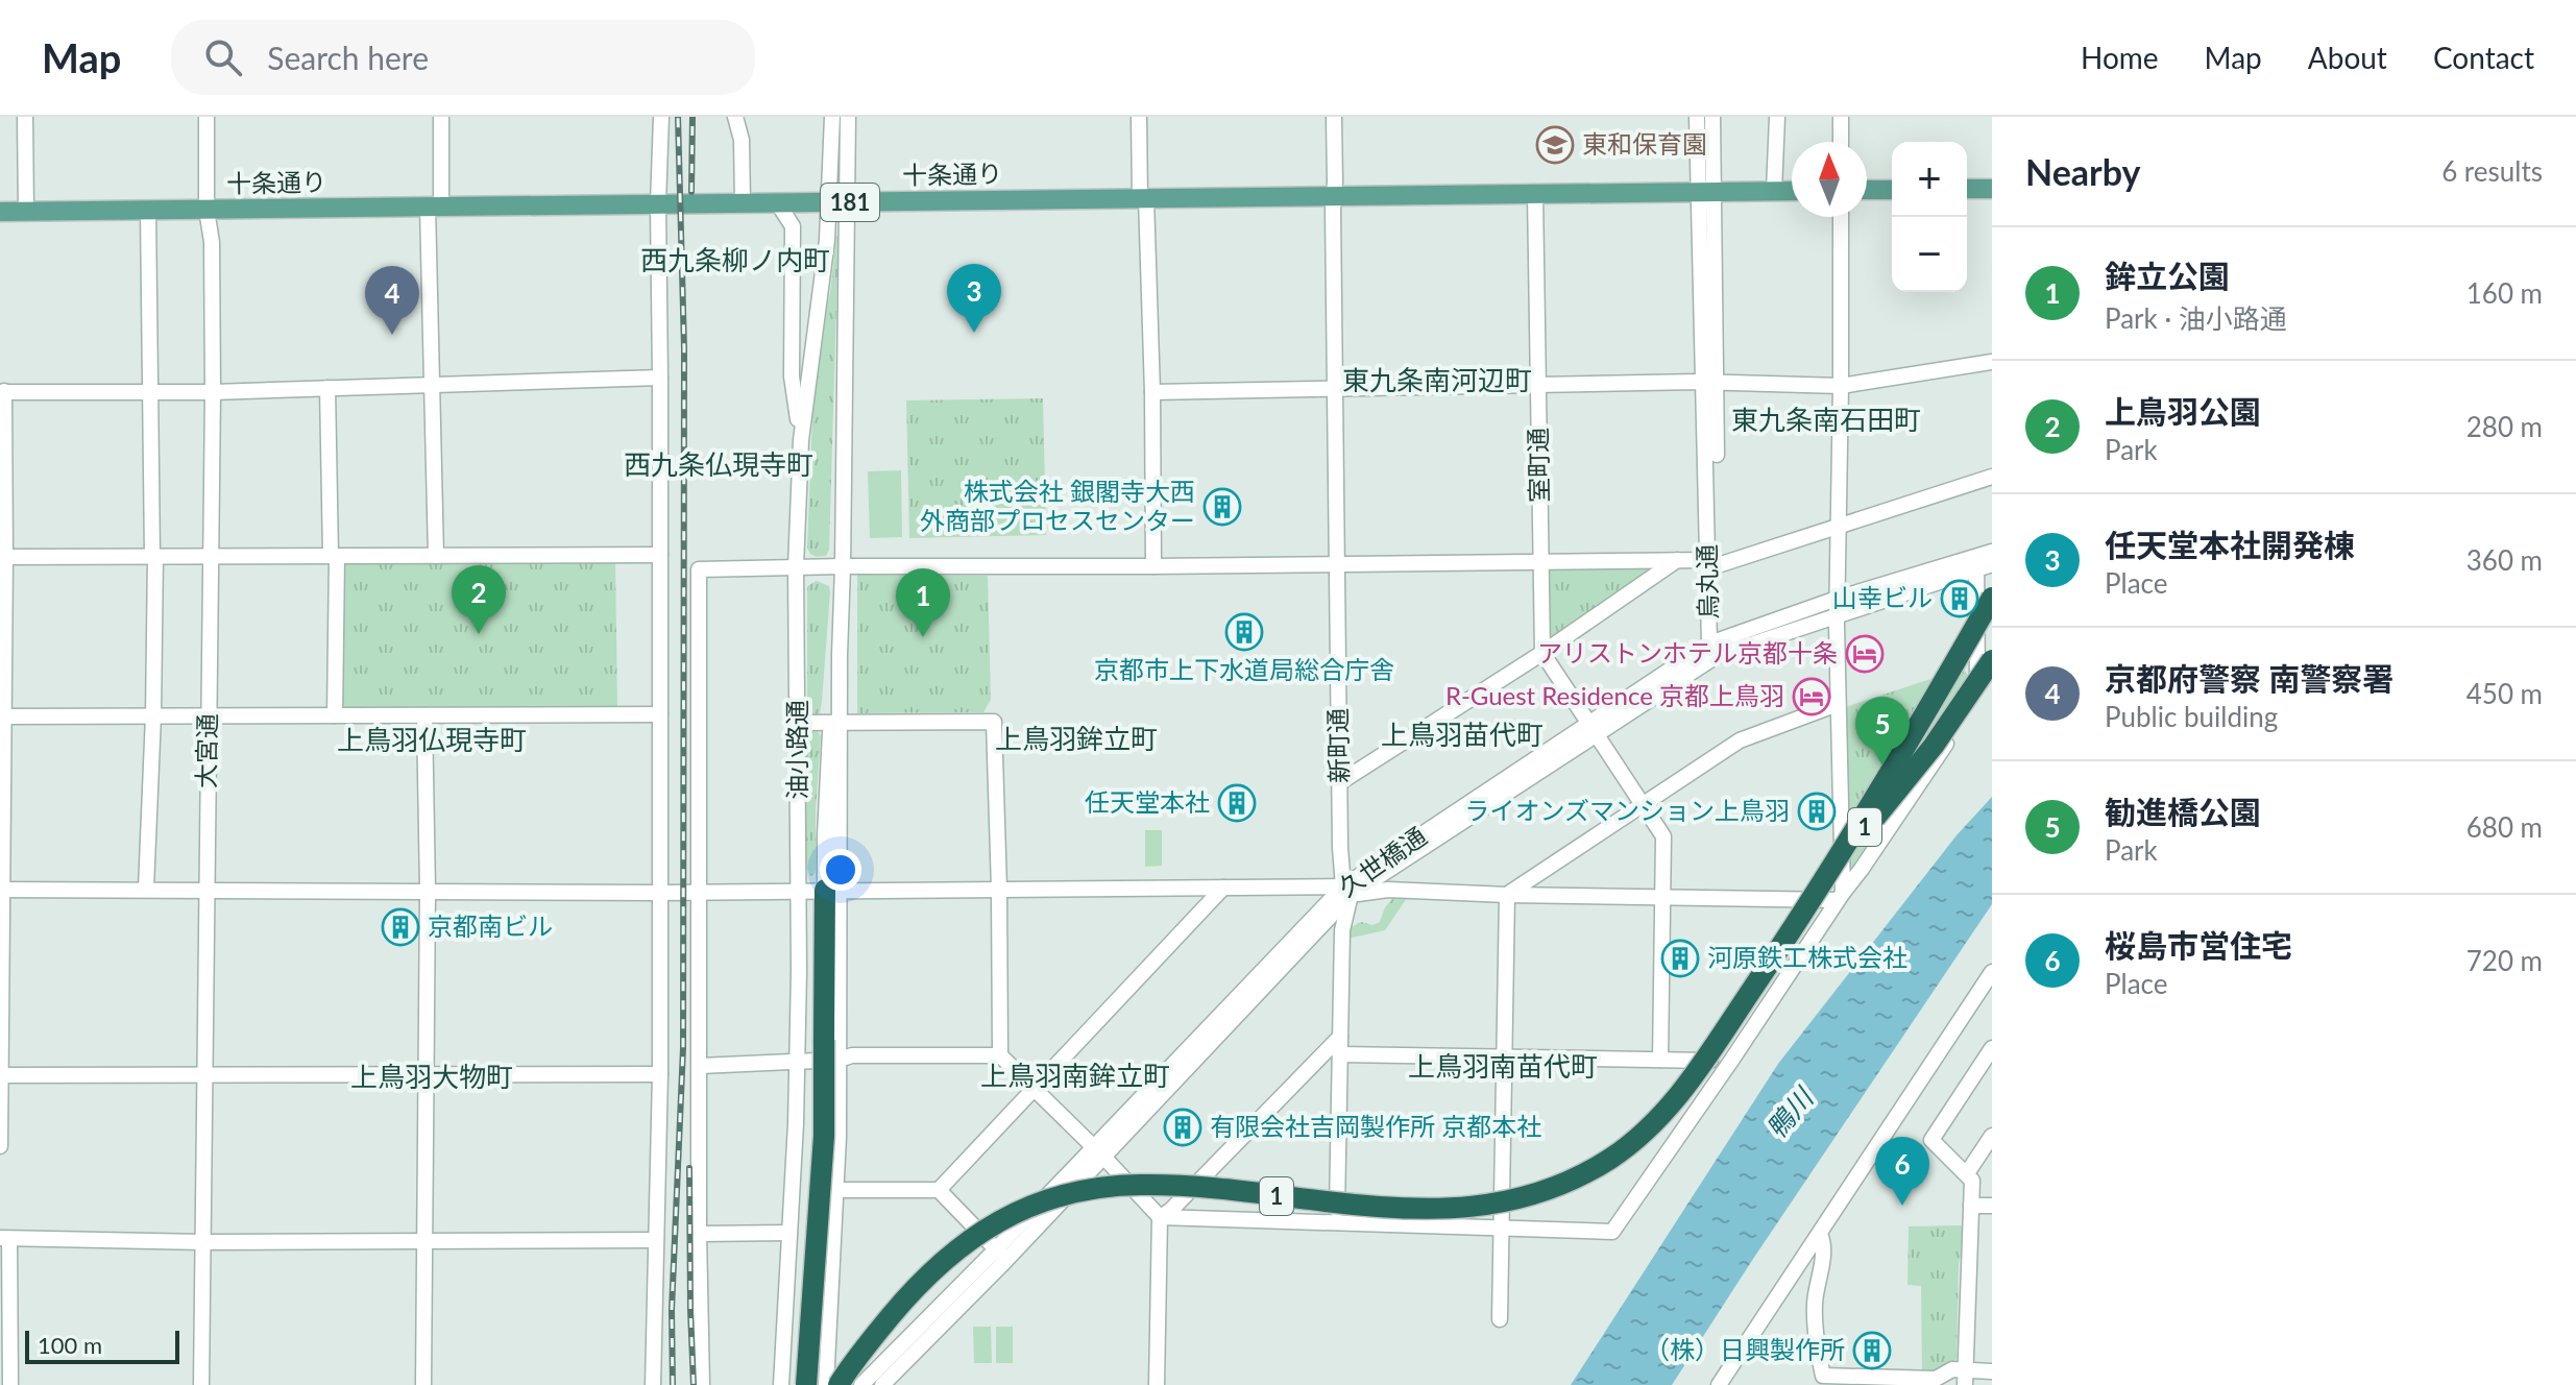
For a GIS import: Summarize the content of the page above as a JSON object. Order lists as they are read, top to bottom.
{
  "streets": {
    "highway": ["1"],
    "main road": ["十条通り", "181"],
    "street": [
      "室町通",
      "烏丸通",
      "新町通",
      "油小路通",
      "大宮通",
      "久世橋通"
    ]
  },
  "crossings": [
    ["十条通り", "室町通"],
    ["十条通り", "烏丸通"],
    ["十条通り", "新町通"],
    ["十条通り", "油小路通"],
    ["十条通り", "大宮通"],
    ["烏丸通", "久世橋通"],
    ["新町通", "久世橋通"]
  ],
  "districts": [
    "西九条柳ノ内町",
    "東九条南河辺町",
    "東九条南石田町",
    "西九条仏現寺町",
    "上鳥羽苗代町",
    "上鳥羽鉾立町",
    "上鳥羽仏現寺町",
    "上鳥羽南苗代町",
    "上鳥羽南鉾立町",
    "上鳥羽大物町"
  ],
  "water": ["鴨川"],
  "places": {
    "school or university": ["東和保育園"],
    "building": [
      "株式会社 銀閣寺大西 外商部プロセスセンター",
      "山幸ビル",
      "京都市上下水道局総合庁舎",
      "任天堂本社",
      "ライオンズマンション上鳥羽",
      "京都南ビル",
      "河原鉄工株式会社",
      "有限会社吉岡製作所 京都本社",
      "（株）日興製作所"
    ],
    "hotel": ["アリストンホテル京都十条", "R-Guest Residence 京都上鳥羽"]
  },
  "scale_bar": "100 m",
  "north": "top",
  "page": {
    "header": "Map",
    "search": "Search here",
    "nav": [
      "Home",
      "Map",
      "About",
      "Contact"
    ],
    "heading": ["Nearby", "6 results"],
    "map_buttons": ["+", "−"],
    "list": [
      {
        "mark": "1",
        "name": "鉾立公園",
        "note": "Park · 油小路通",
        "value": "160 m"
      },
      {
        "mark": "2",
        "name": "上鳥羽公園",
        "note": "Park",
        "value": "280 m"
      },
      {
        "mark": "3",
        "name": "任天堂本社開発棟",
        "note": "Place",
        "value": "360 m"
      },
      {
        "mark": "4",
        "name": "京都府警察 南警察署",
        "note": "Public building",
        "value": "450 m"
      },
      {
        "mark": "5",
        "name": "勧進橋公園",
        "note": "Park",
        "value": "680 m"
      },
      {
        "mark": "6",
        "name": "桜島市営住宅",
        "note": "Place",
        "value": "720 m"
      }
    ],
    "pins": [
      "3",
      "4",
      "2",
      "1",
      "5",
      "6"
    ],
    "scale": "100 m"
  }
}
